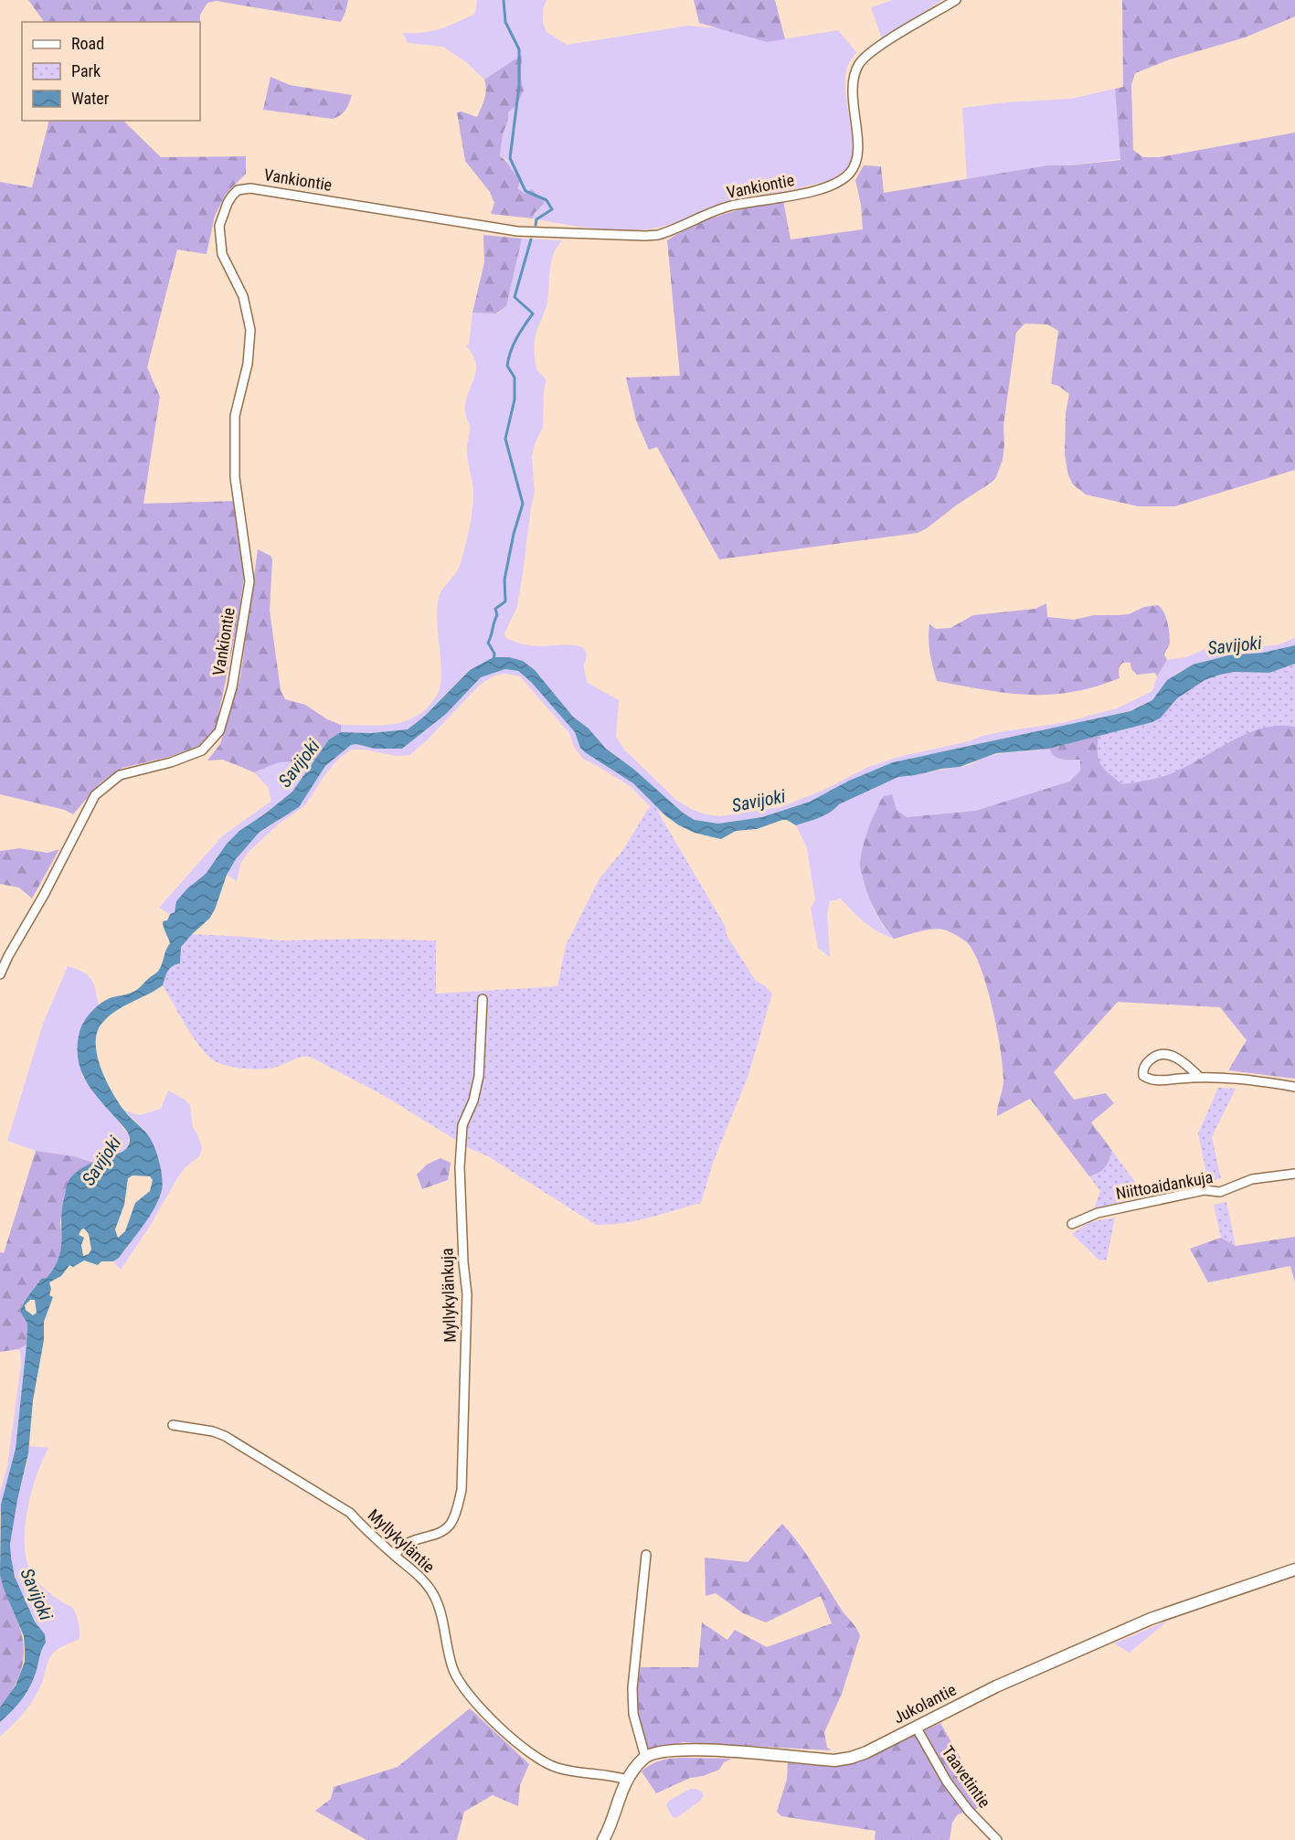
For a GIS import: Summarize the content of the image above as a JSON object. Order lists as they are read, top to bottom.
{
  "streets": {
    "street": [
      "Vankiontie",
      "Niittoaidankuja",
      "Myllykylänkuja",
      "Myllykyläntie",
      "Jukolantie",
      "Taavetintie"
    ]
  },
  "crossings": [
    ["Myllykylänkuja", "Myllykyläntie"],
    ["Jukolantie", "Taavetintie"]
  ],
  "water": ["Savijoki"],
  "legend": ["Road", "Park", "Water"]
}
